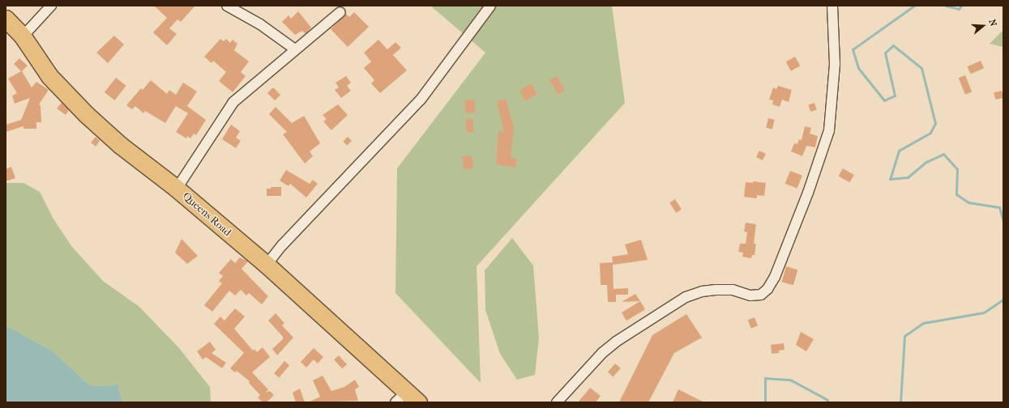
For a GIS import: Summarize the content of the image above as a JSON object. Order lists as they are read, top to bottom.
{
  "streets": {
    "highway": ["Queens Road"]
  },
  "north": "right"
}
